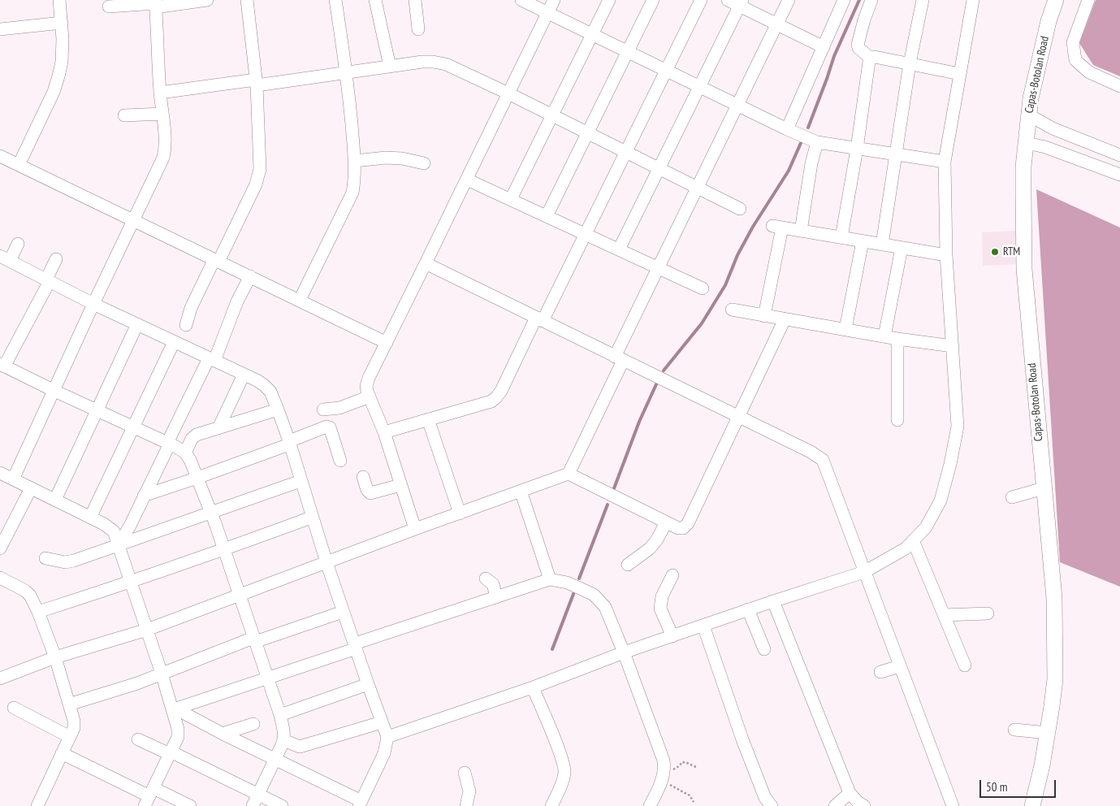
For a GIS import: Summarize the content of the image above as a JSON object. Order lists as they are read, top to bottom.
{
  "streets": {
    "main road": ["Capas-Botolan Road"]
  },
  "places": ["RTM"],
  "scale_bar": "50 m"
}
